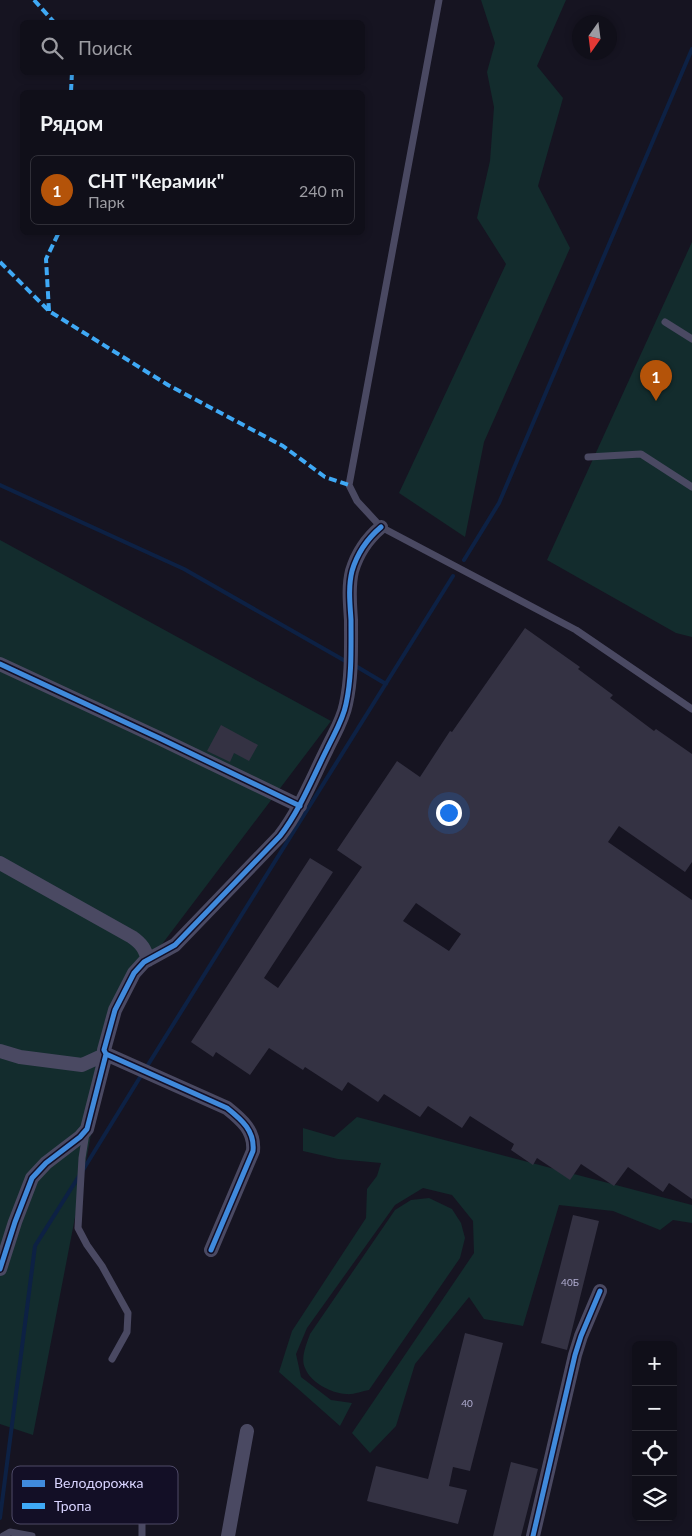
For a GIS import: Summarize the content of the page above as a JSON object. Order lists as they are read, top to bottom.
{
  "house_numbers": ["40Б", "40"],
  "legend": ["Велодорожка", "Тропа"],
  "north": "bottom",
  "page": {
    "search": "Поиск",
    "heading": "Рядом",
    "list": [
      {
        "mark": "1",
        "name": "СНТ \"Керамик\"",
        "note": "Парк",
        "value": "240 m"
      }
    ],
    "pins": "1",
    "map_buttons": ["+", "−"]
  }
}
